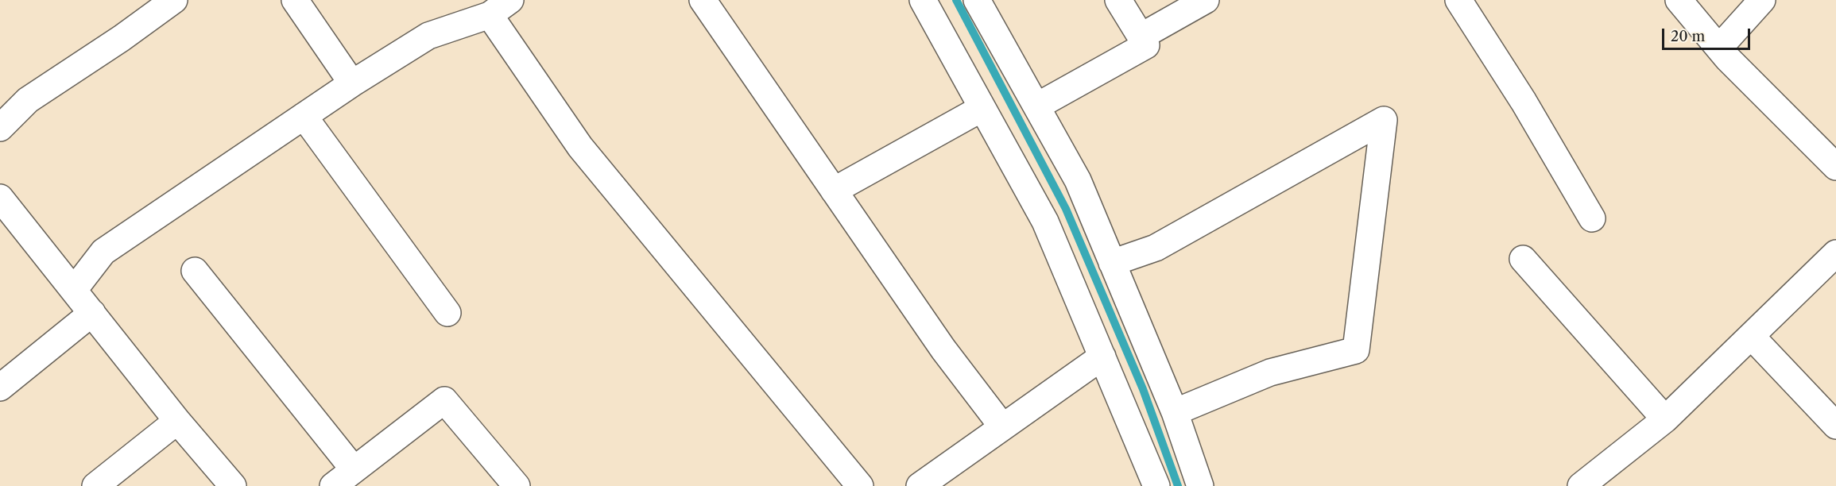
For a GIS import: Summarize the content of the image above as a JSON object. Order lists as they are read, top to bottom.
{
  "scale_bar": "20 m"
}
